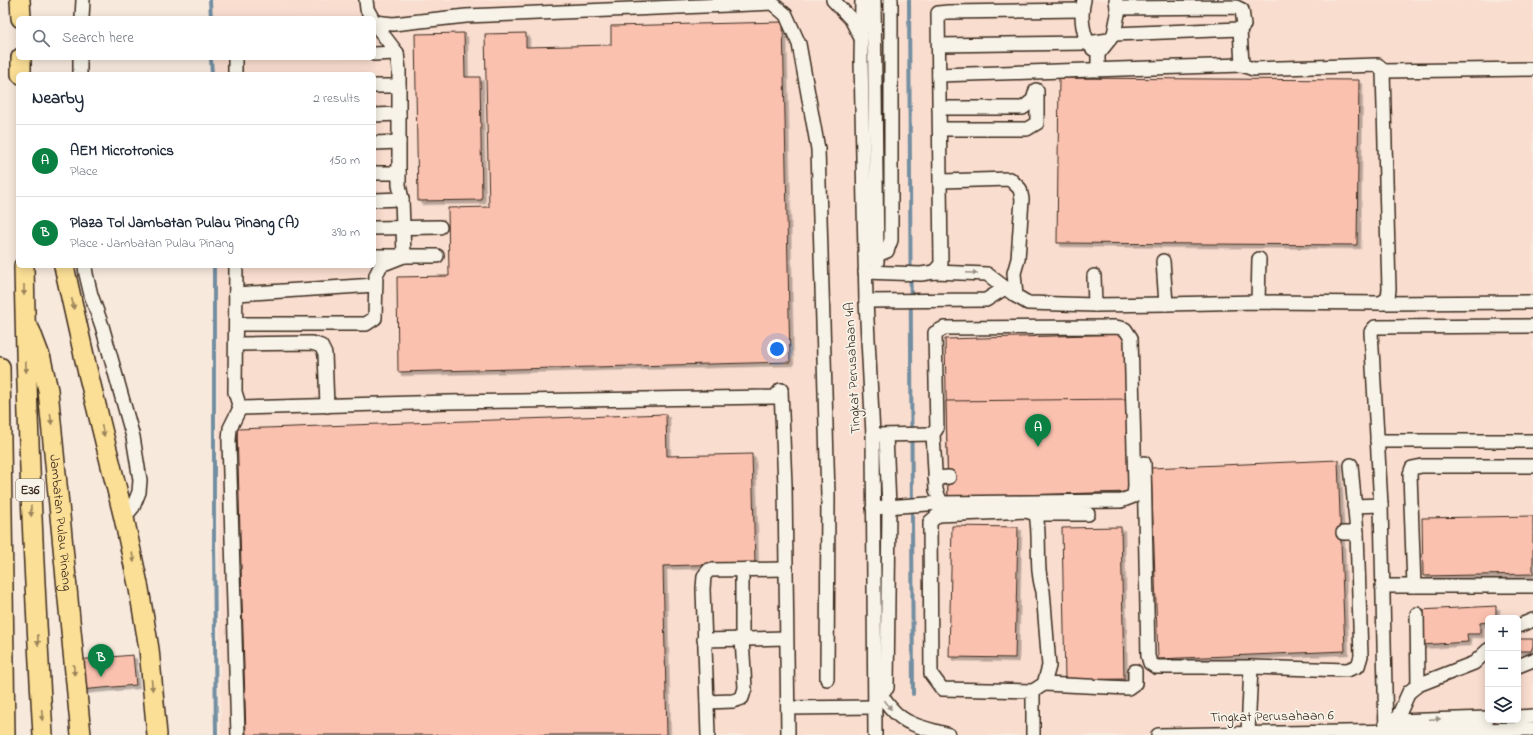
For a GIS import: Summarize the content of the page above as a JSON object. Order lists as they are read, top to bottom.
{
  "streets": {
    "highway": ["E36", "Jambatan Pulau Pinang"],
    "street": ["Tingkat Perusahaan 4A", "Tingkat Perusahaan 6"]
  },
  "page": {
    "search": "Search here",
    "heading": ["Nearby", "2 results"],
    "list": [
      {
        "mark": "A",
        "name": "AEM Microtronics",
        "note": "Place",
        "value": "150 m"
      },
      {
        "mark": "B",
        "name": "Plaza Tol Jambatan Pulau Pinang (A)",
        "note": "Place · Jambatan Pulau Pinang",
        "value": "390 m"
      }
    ],
    "pins": ["A", "B"],
    "map_buttons": ["+", "−"]
  }
}
